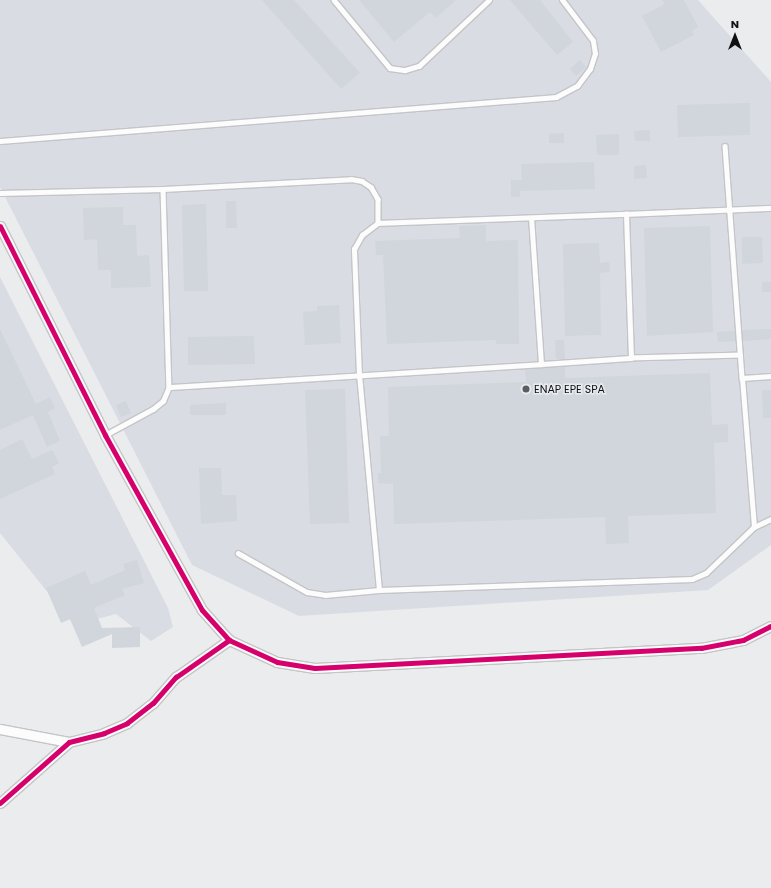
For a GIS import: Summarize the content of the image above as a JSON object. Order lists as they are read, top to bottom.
{
  "places": ["ENAP EPE SPA"],
  "north": "top"
}
